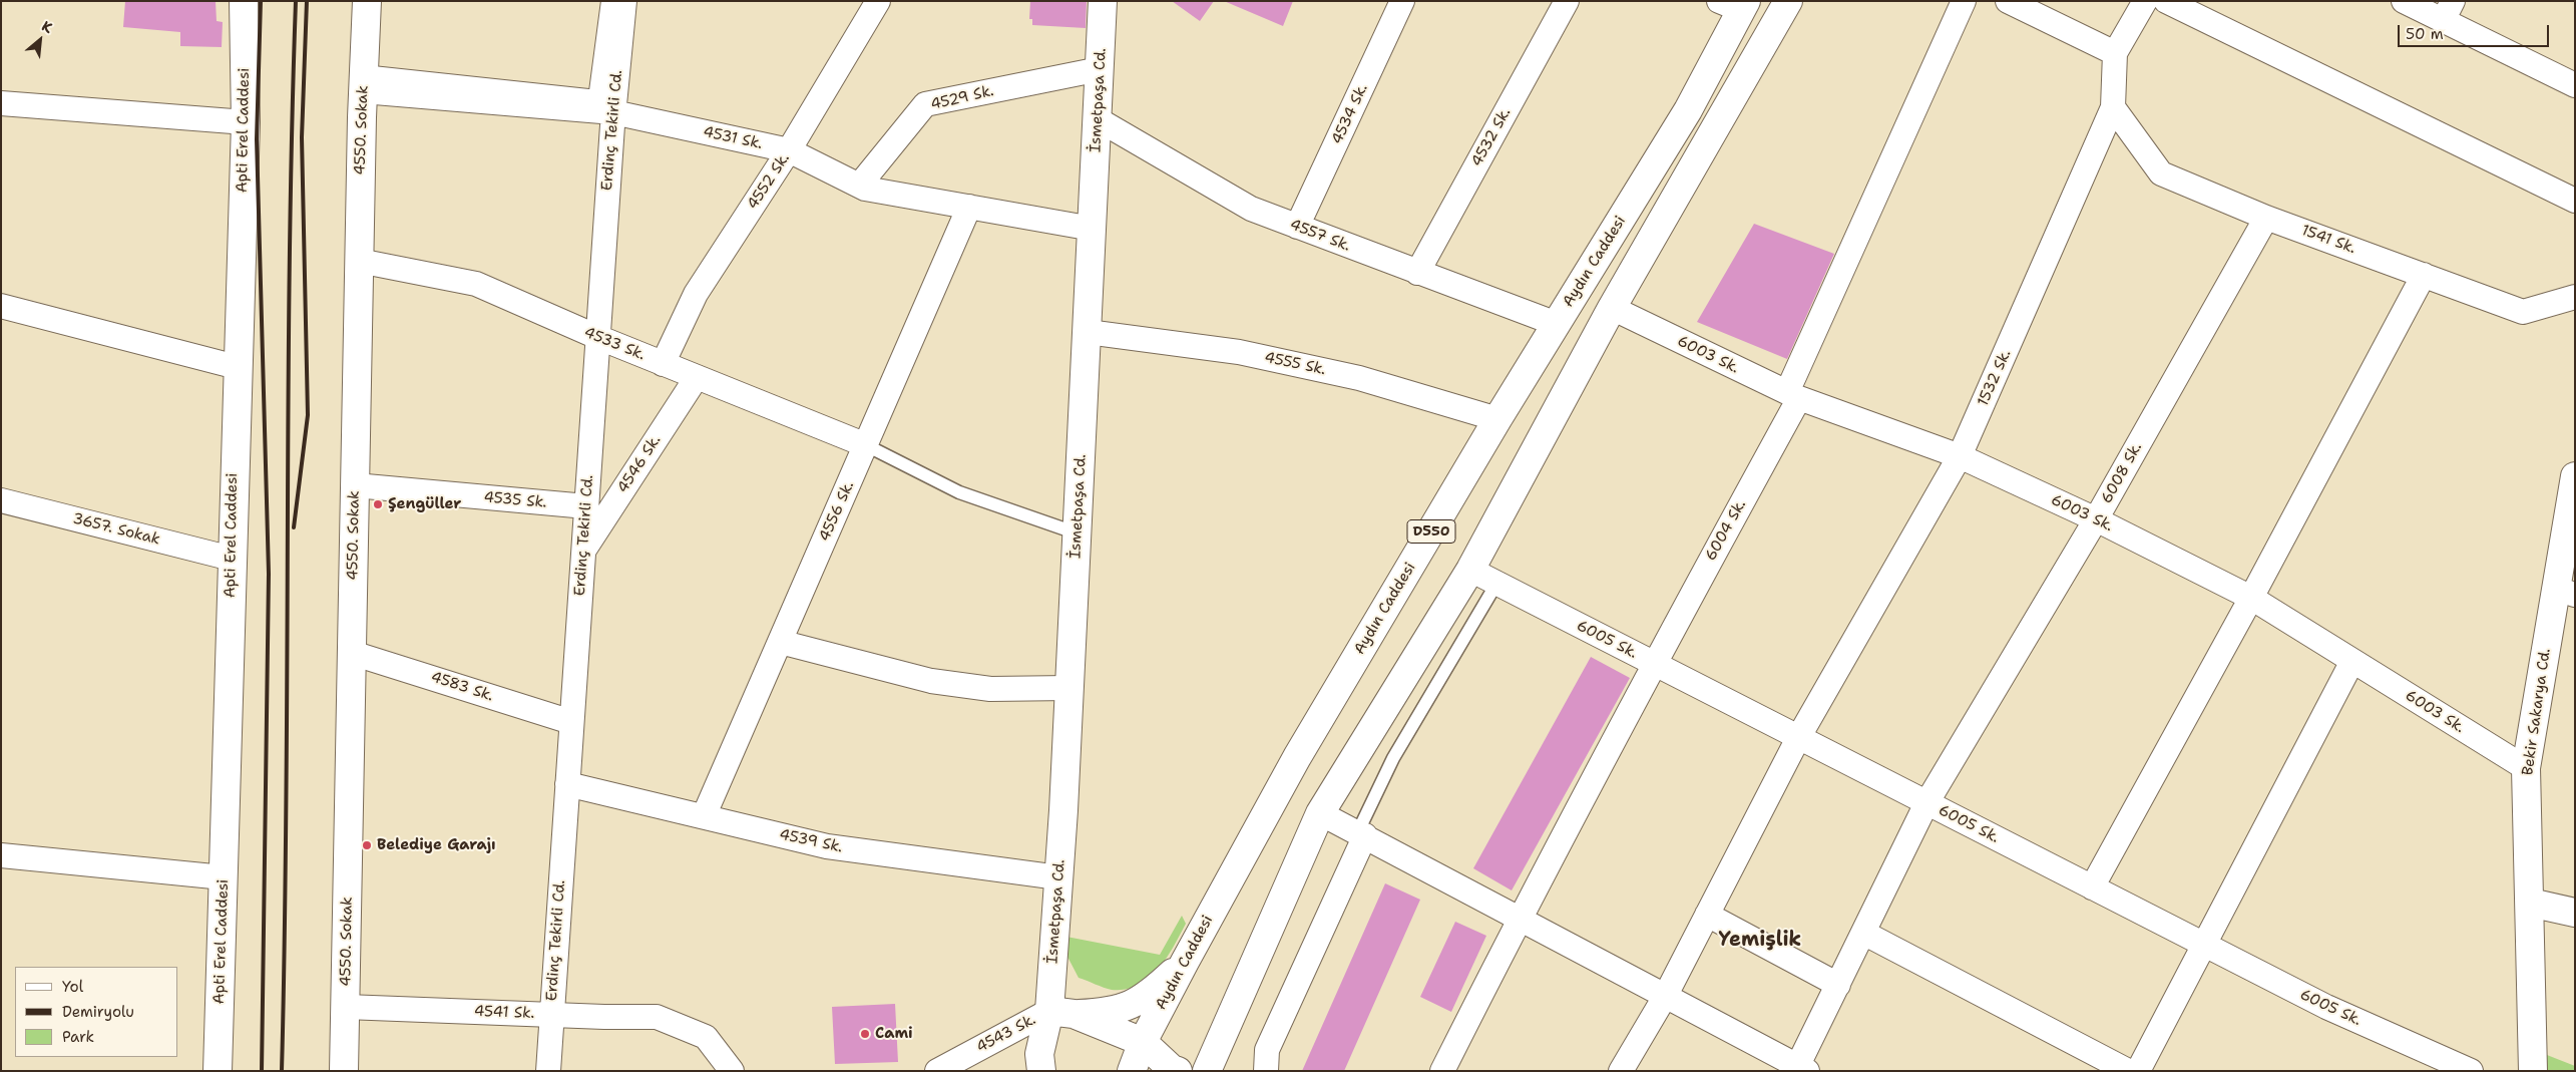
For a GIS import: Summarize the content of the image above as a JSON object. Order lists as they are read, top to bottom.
{
  "streets": {
    "main road": [
      "İsmetpaşa Cd.",
      "Apti Erel Caddesi",
      "4550. Sokak",
      "Aydın Caddesi",
      "D550",
      "Bekir Sakarya Cd."
    ],
    "street": [
      "4529 Sk.",
      "4534 Sk.",
      "Erdinç Tekirli Cd.",
      "4532 Sk.",
      "4531 Sk.",
      "4552 Sk.",
      "4557 Sk.",
      "1541 Sk.",
      "4533 Sk.",
      "6003 Sk.",
      "4555 Sk.",
      "1532 Sk.",
      "4546 Sk.",
      "6008 Sk.",
      "4535 Sk.",
      "4556 Sk.",
      "3657. Sokak",
      "6004 Sk.",
      "6005 Sk.",
      "4583 Sk.",
      "4539 Sk.",
      "4541 Sk.",
      "4543 Sk."
    ]
  },
  "crossings": [
    ["4529 Sk.", "İsmetpaşa Cd."],
    ["4529 Sk.", "4531 Sk."],
    ["İsmetpaşa Cd.", "4531 Sk."],
    ["İsmetpaşa Cd.", "4557 Sk."],
    ["İsmetpaşa Cd.", "4555 Sk."],
    ["İsmetpaşa Cd.", "4539 Sk."],
    ["İsmetpaşa Cd.", "4543 Sk."],
    ["4534 Sk.", "4557 Sk."],
    ["Apti Erel Caddesi", "3657. Sokak"],
    ["4550. Sokak", "4531 Sk."],
    ["4550. Sokak", "4533 Sk."],
    ["4550. Sokak", "4535 Sk."],
    ["4550. Sokak", "4583 Sk."],
    ["4550. Sokak", "4541 Sk."],
    ["Erdinç Tekirli Cd.", "4531 Sk."],
    ["Erdinç Tekirli Cd.", "4533 Sk."],
    ["Erdinç Tekirli Cd.", "4546 Sk."],
    ["Erdinç Tekirli Cd.", "4535 Sk."],
    ["Erdinç Tekirli Cd.", "4583 Sk."],
    ["Erdinç Tekirli Cd.", "4539 Sk."],
    ["Erdinç Tekirli Cd.", "4541 Sk."],
    ["4532 Sk.", "4557 Sk."],
    ["4531 Sk.", "4552 Sk."],
    ["4531 Sk.", "4556 Sk."],
    ["4552 Sk.", "4533 Sk."],
    ["4557 Sk.", "Aydın Caddesi"],
    ["1541 Sk.", "1532 Sk."],
    ["1541 Sk.", "6008 Sk."],
    ["Aydın Caddesi", "4555 Sk."],
    ["4533 Sk.", "4546 Sk."],
    ["4533 Sk.", "4556 Sk."],
    ["6003 Sk.", "1532 Sk."],
    ["6003 Sk.", "6008 Sk."],
    ["6003 Sk.", "6004 Sk."],
    ["6003 Sk.", "Bekir Sakarya Cd."],
    ["1532 Sk.", "6005 Sk."],
    ["6008 Sk.", "6005 Sk."],
    ["4556 Sk.", "4539 Sk."],
    ["6004 Sk.", "6005 Sk."]
  ],
  "districts": ["Yemişlik"],
  "places": ["Şengüller", "Belediye Garajı", "Cami"],
  "legend": ["Yol", "Demiryolu", "Park"],
  "scale_bar": "50 m",
  "north": "top right"
}
